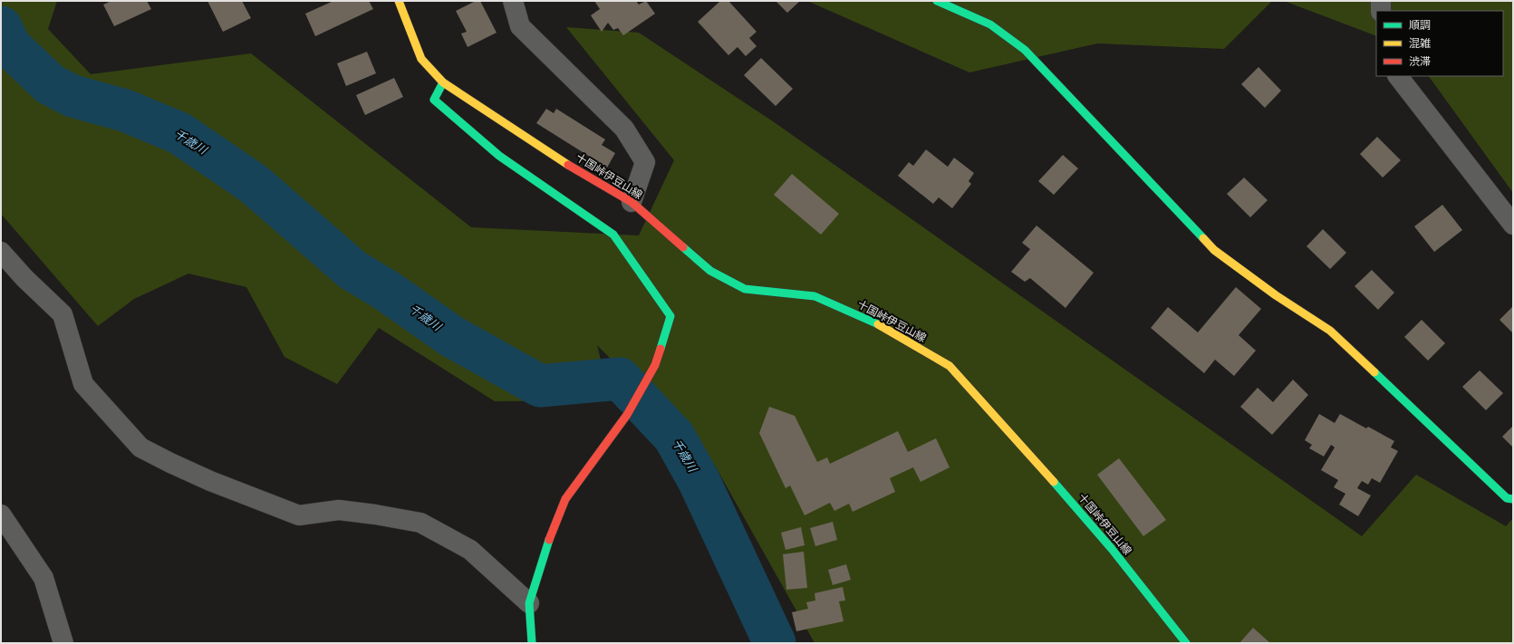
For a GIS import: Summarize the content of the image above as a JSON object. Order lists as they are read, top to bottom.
{
  "streets": {
    "street": ["十国峠伊豆山線"]
  },
  "water": ["千歳川"],
  "legend": ["順調", "混雑", "渋滞"]
}
